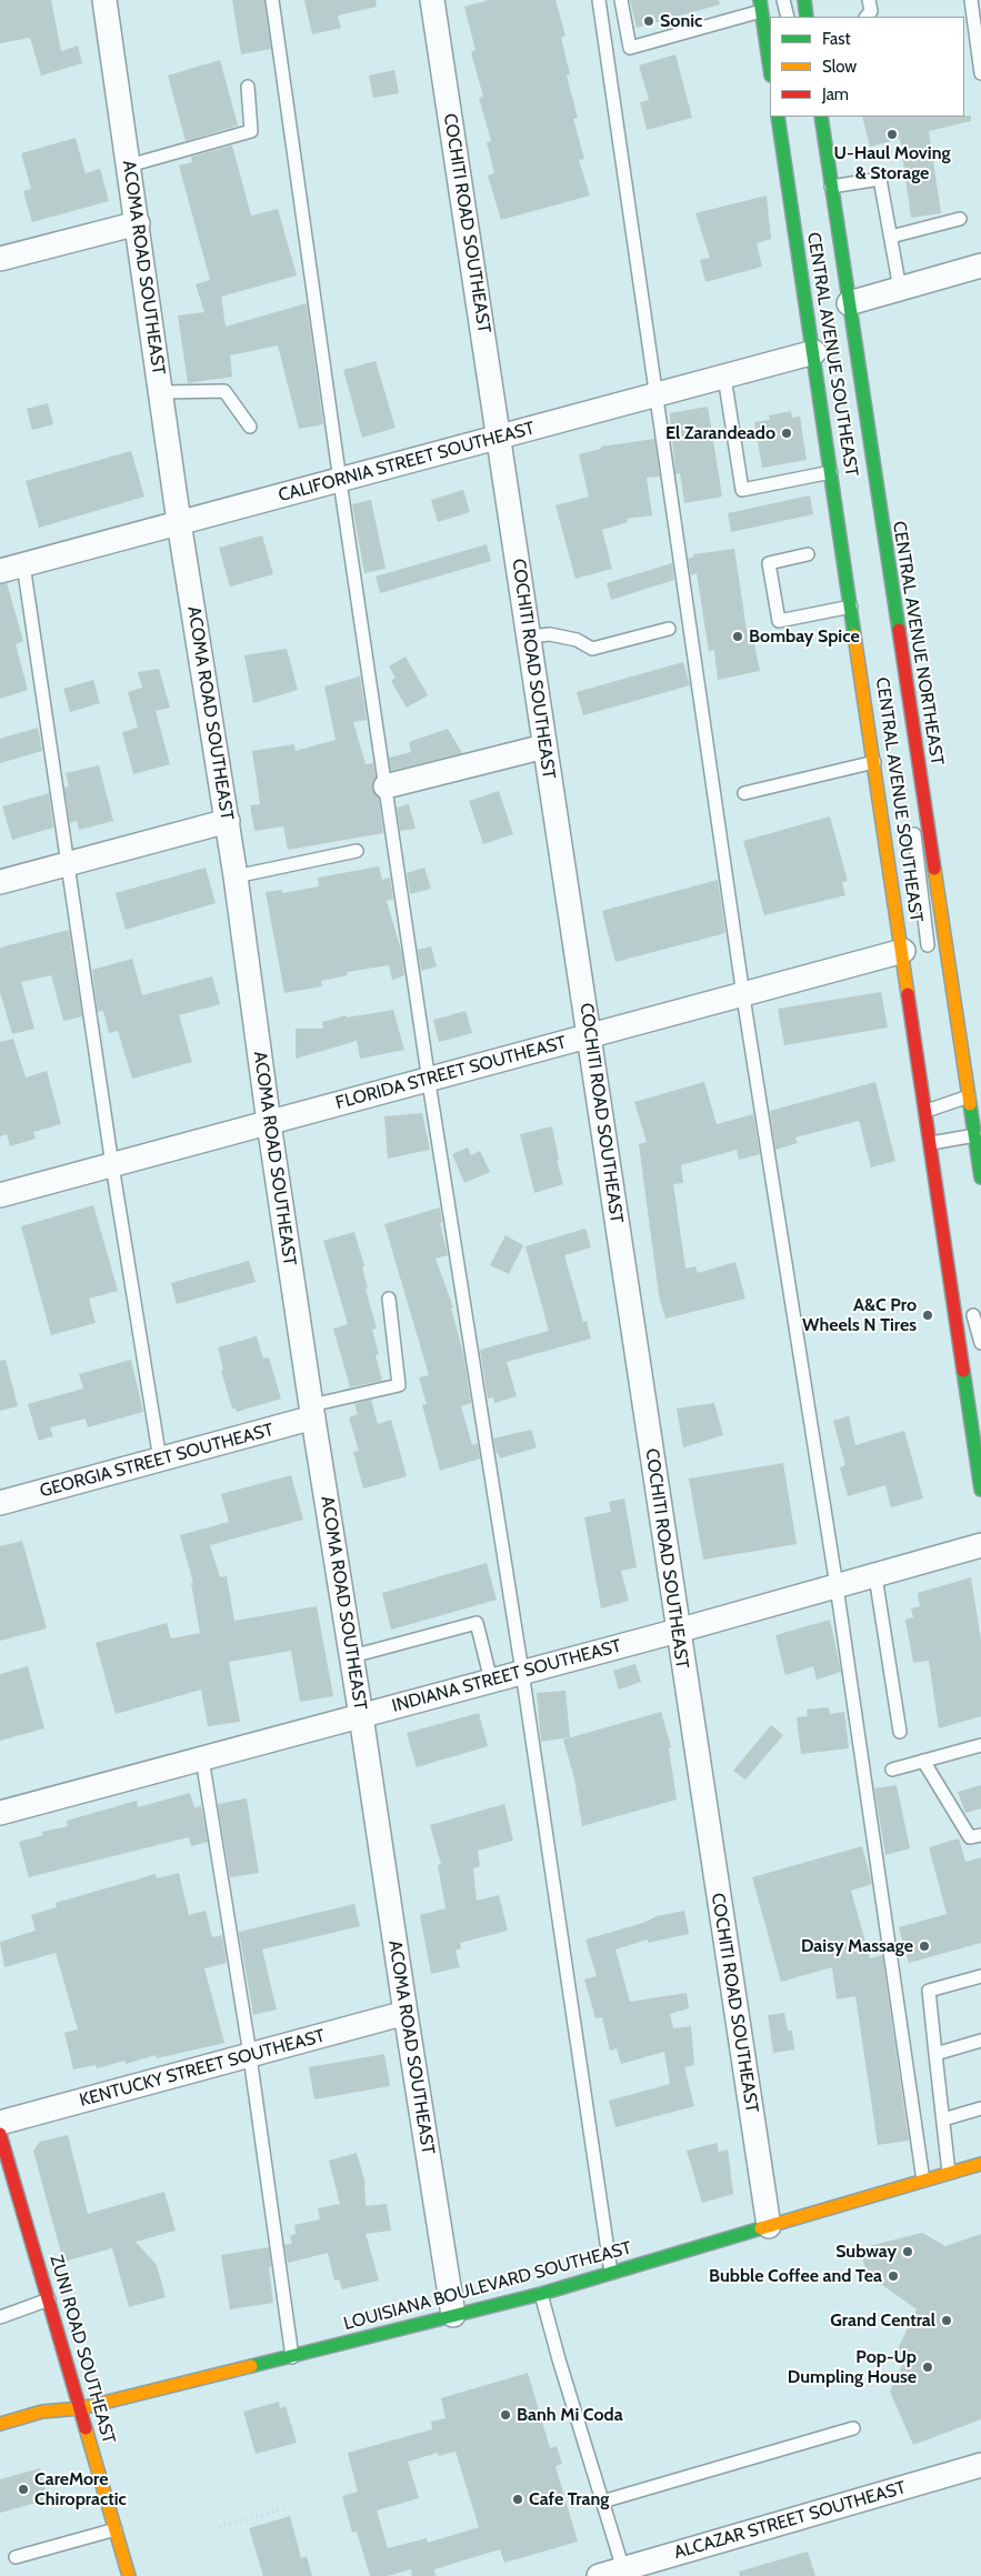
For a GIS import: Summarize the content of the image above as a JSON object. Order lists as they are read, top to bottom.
{
  "streets": {
    "main road": [
      "CENTRAL AVENUE SOUTHEAST",
      "CENTRAL AVENUE NORTHEAST",
      "LOUISIANA BOULEVARD SOUTHEAST",
      "ZUNI ROAD SOUTHEAST"
    ],
    "street": [
      "COCHITI ROAD SOUTHEAST",
      "ACOMA ROAD SOUTHEAST",
      "CALIFORNIA STREET SOUTHEAST",
      "FLORIDA STREET SOUTHEAST",
      "GEORGIA STREET SOUTHEAST",
      "INDIANA STREET SOUTHEAST",
      "KENTUCKY STREET SOUTHEAST",
      "ALCAZAR STREET SOUTHEAST"
    ]
  },
  "crossings": [
    ["COCHITI ROAD SOUTHEAST", "CALIFORNIA STREET SOUTHEAST"],
    ["COCHITI ROAD SOUTHEAST", "FLORIDA STREET SOUTHEAST"],
    ["COCHITI ROAD SOUTHEAST", "INDIANA STREET SOUTHEAST"],
    ["COCHITI ROAD SOUTHEAST", "LOUISIANA BOULEVARD SOUTHEAST"],
    ["ACOMA ROAD SOUTHEAST", "CALIFORNIA STREET SOUTHEAST"],
    ["ACOMA ROAD SOUTHEAST", "FLORIDA STREET SOUTHEAST"],
    ["ACOMA ROAD SOUTHEAST", "GEORGIA STREET SOUTHEAST"],
    ["ACOMA ROAD SOUTHEAST", "INDIANA STREET SOUTHEAST"],
    ["ACOMA ROAD SOUTHEAST", "KENTUCKY STREET SOUTHEAST"],
    ["ACOMA ROAD SOUTHEAST", "LOUISIANA BOULEVARD SOUTHEAST"],
    ["CENTRAL AVENUE SOUTHEAST", "CALIFORNIA STREET SOUTHEAST"],
    ["CENTRAL AVENUE SOUTHEAST", "FLORIDA STREET SOUTHEAST"],
    ["LOUISIANA BOULEVARD SOUTHEAST", "ZUNI ROAD SOUTHEAST"]
  ],
  "places": [
    "Sonic",
    "U-Haul Moving & Storage",
    "El Zarandeado",
    "Bombay Spice",
    "A&C Pro Wheels N Tires",
    "Daisy Massage",
    "Subway",
    "Bubble Coffee and Tea",
    "Grand Central",
    "Pop-Up Dumpling House",
    "Banh Mi Coda",
    "CareMore Chiropractic",
    "Cafe Trang"
  ],
  "legend": ["Fast", "Slow", "Jam"]
}
